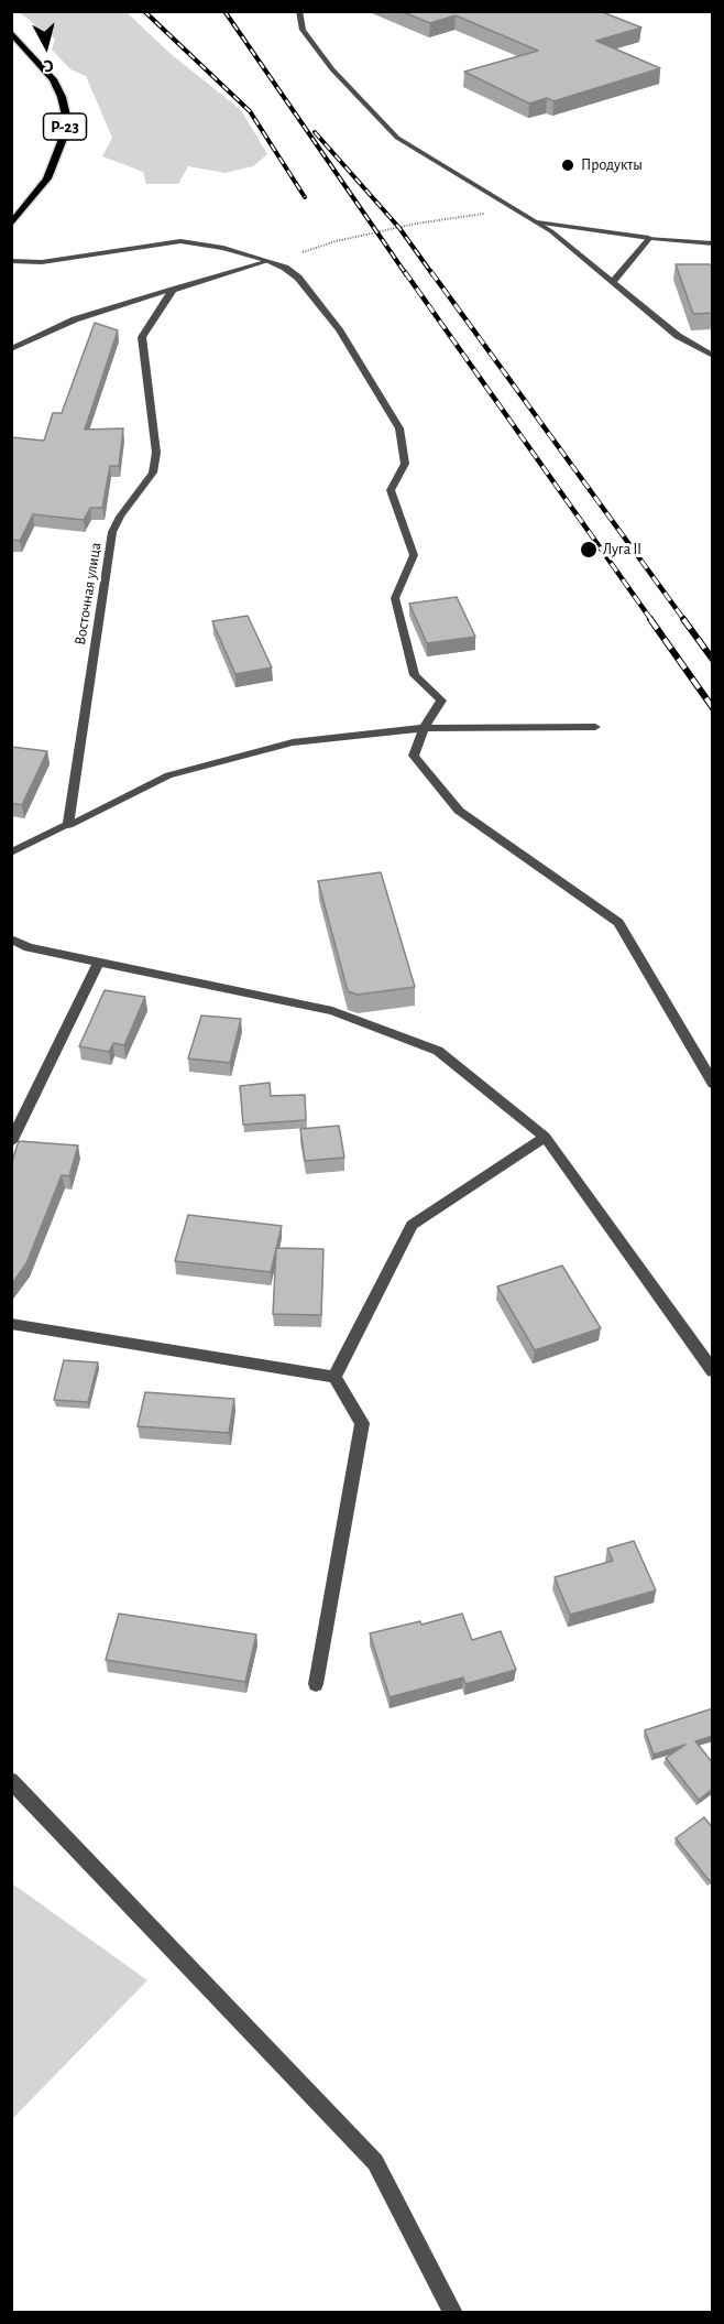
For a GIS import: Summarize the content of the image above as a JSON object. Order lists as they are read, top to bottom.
{
  "streets": {
    "main road": ["Р-23"],
    "street": ["Восточная улица"]
  },
  "places": ["Продукты", "Луга II"],
  "north": "bottom"
}
